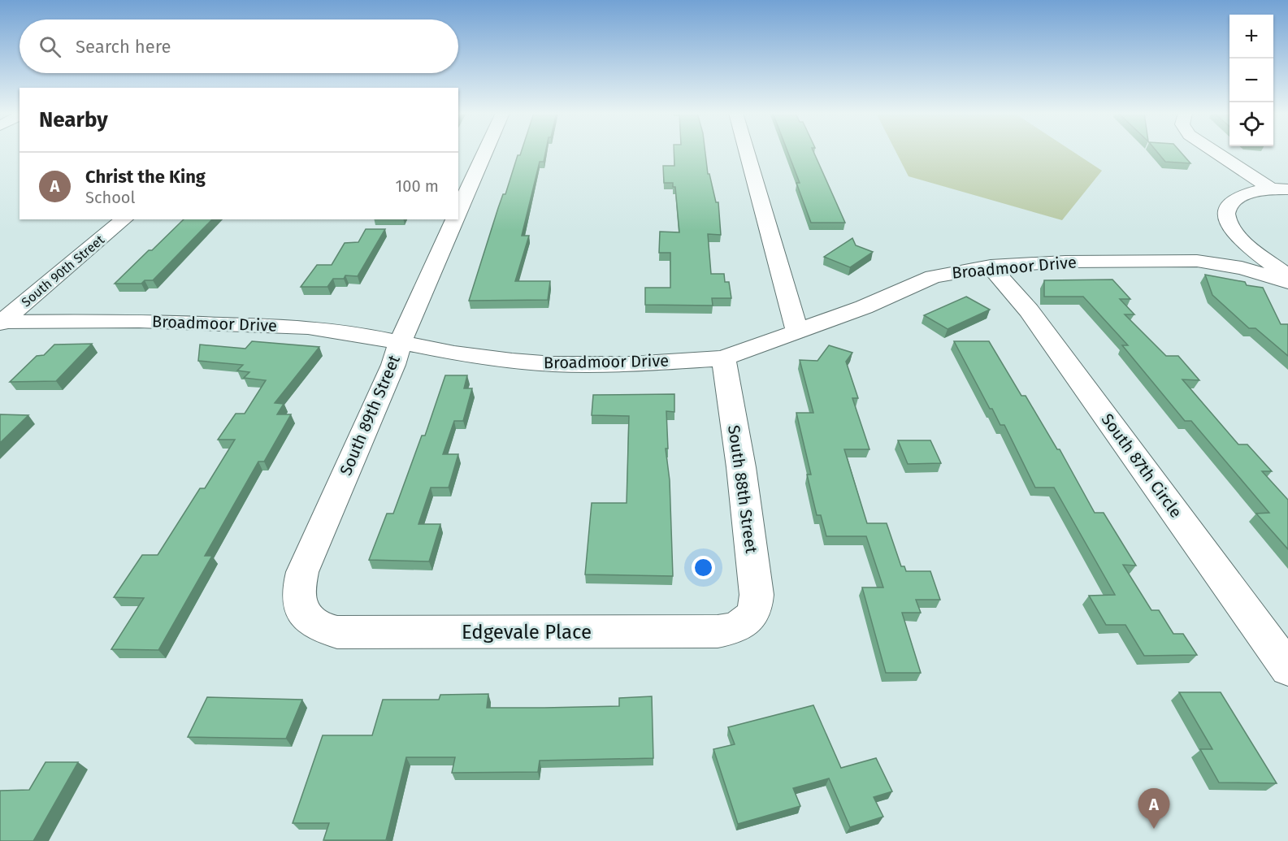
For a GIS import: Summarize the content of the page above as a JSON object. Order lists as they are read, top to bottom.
{
  "streets": {
    "street": [
      "Broadmoor Drive",
      "South 90th Street",
      "South 89th Street",
      "South 87th Circle",
      "South 88th Street",
      "Edgevale Place"
    ]
  },
  "crossings": [
    ["Broadmoor Drive", "South 90th Street"],
    ["Broadmoor Drive", "South 89th Street"],
    ["Broadmoor Drive", "South 87th Circle"],
    ["Broadmoor Drive", "South 88th Street"],
    ["South 89th Street", "Edgevale Place"],
    ["South 88th Street", "Edgevale Place"]
  ],
  "page": {
    "map_buttons": ["+", "−"],
    "search": "Search here",
    "heading": "Nearby",
    "list": [
      {
        "mark": "A",
        "name": "Christ the King",
        "note": "School",
        "value": "100 m"
      }
    ],
    "pins": "A"
  }
}
